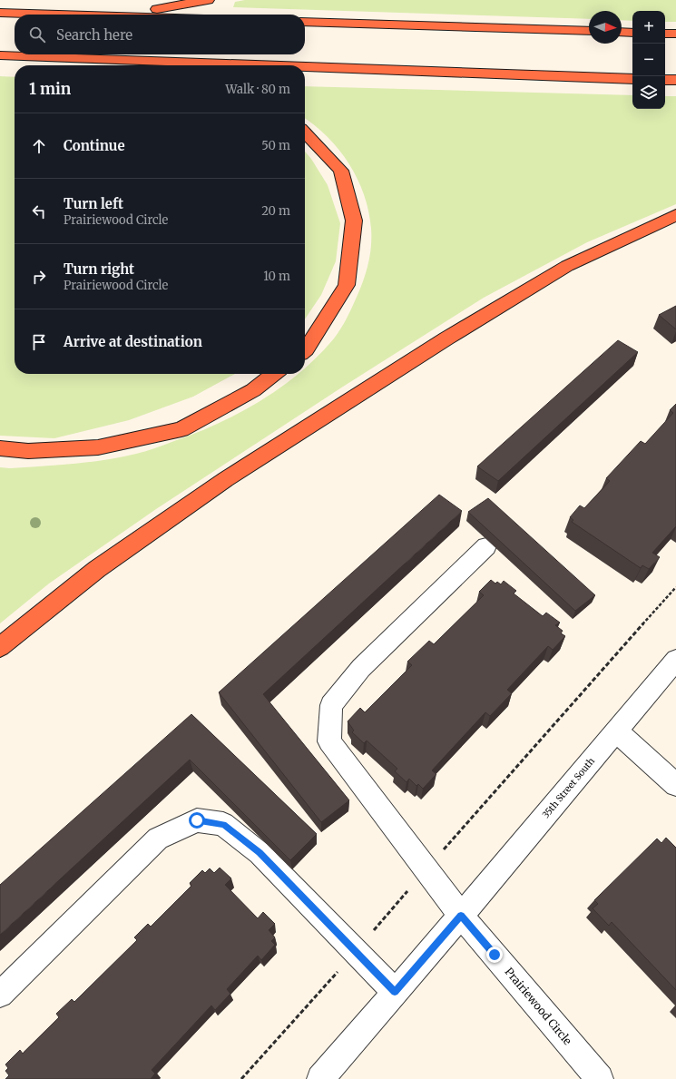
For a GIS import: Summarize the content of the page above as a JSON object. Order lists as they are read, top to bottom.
{
  "streets": {
    "street": ["35th Street South", "Prairiewood Circle"]
  },
  "crossings": [
    ["35th Street South", "Prairiewood Circle"]
  ],
  "north": "right",
  "page": {
    "map_buttons": ["+", "−"],
    "search": "Search here",
    "heading": ["1 min", "Walk · 80 m"],
    "list": [
      ["Continue", "50 m"],
      ["Turn left", "Prairiewood Circle", "20 m"],
      ["Turn right", "Prairiewood Circle", "10 m"],
      "Arrive at destination"
    ]
  }
}
